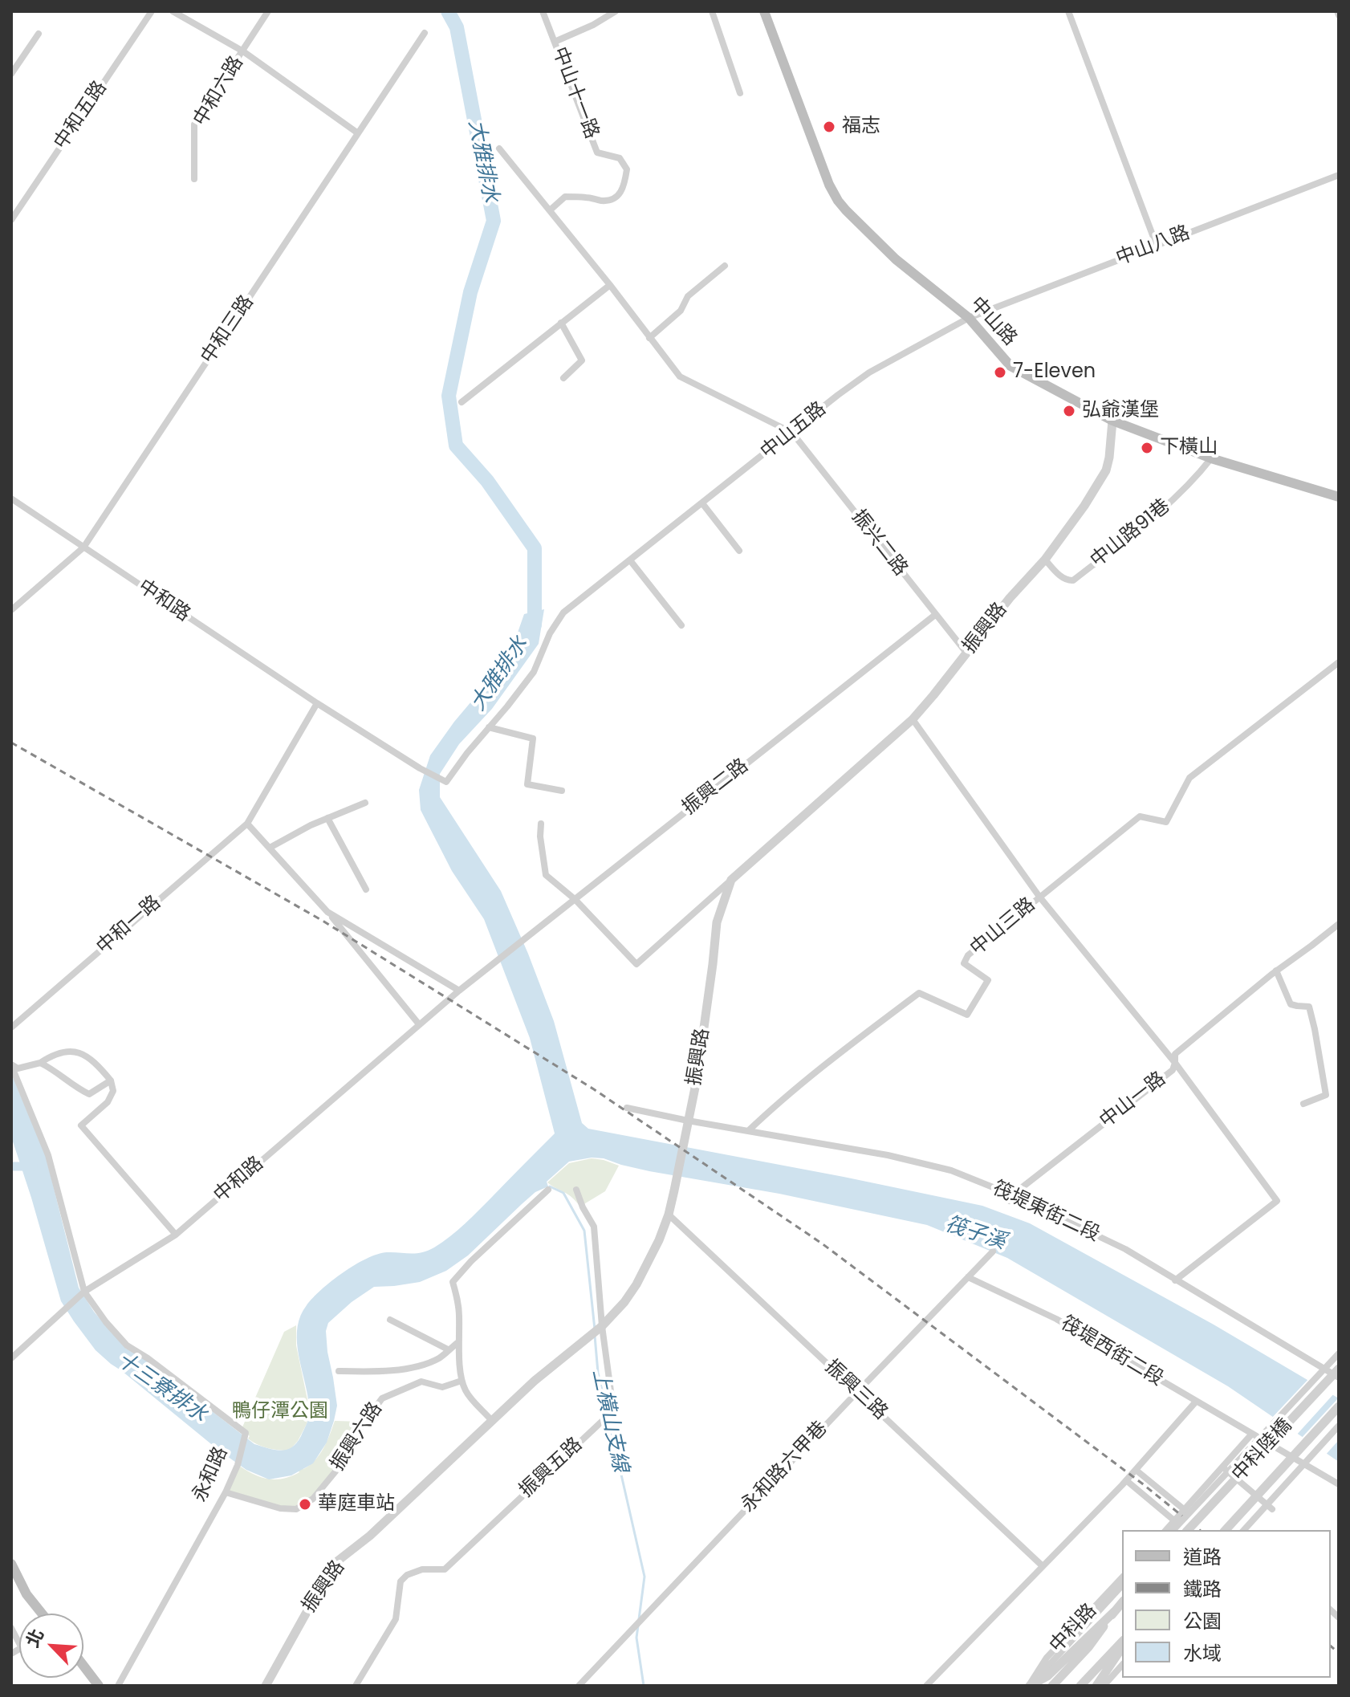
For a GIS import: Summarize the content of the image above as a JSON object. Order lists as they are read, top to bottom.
{
  "streets": {
    "main road": ["中山路"],
    "street": [
      "中和六路",
      "中山十一路",
      "中和五路",
      "中山八路",
      "中和三路",
      "中山五路",
      "中山路91巷",
      "振兴二路",
      "中和路",
      "振興路",
      "振興二路",
      "中和一路",
      "中山三路",
      "中山一路",
      "筏堤東街二段",
      "筏堤西街二段",
      "振興三路",
      "振興六路",
      "中科陸橋",
      "永和路六甲巷",
      "振興五路",
      "永和路",
      "中科路"
    ]
  },
  "crossings": [
    ["中山八路", "中山路"],
    ["中山八路", "中山五路"],
    ["中山路", "中山五路"],
    ["中山路", "中山路91巷"],
    ["中山路", "振興路"],
    ["中和三路", "中和路"],
    ["中山五路", "振兴二路"],
    ["中山五路", "中和路"],
    ["中山路91巷", "振興路"],
    ["振兴二路", "振興路"],
    ["振兴二路", "振興二路"],
    ["中和路", "振興二路"],
    ["中和路", "永和路"],
    ["振興路", "振興三路"],
    ["振興路", "振興五路"],
    ["中山三路", "筏堤東街二段"],
    ["中山一路", "筏堤東街二段"],
    ["筏堤西街二段", "永和路六甲巷"],
    ["振興三路", "永和路六甲巷"],
    ["振興六路", "永和路"]
  ],
  "water": [
    "大雅排水",
    "筏子溪",
    "十三寮排水",
    "上橫山支線"
  ],
  "parks": ["鴨仔潭公園"],
  "places": [
    "福志",
    "7-Eleven",
    "弘爺漢堡",
    "下橫山",
    "華庭車站"
  ],
  "legend": [
    "道路",
    "鐵路",
    "公園",
    "水域"
  ],
  "north": "top left"
}
